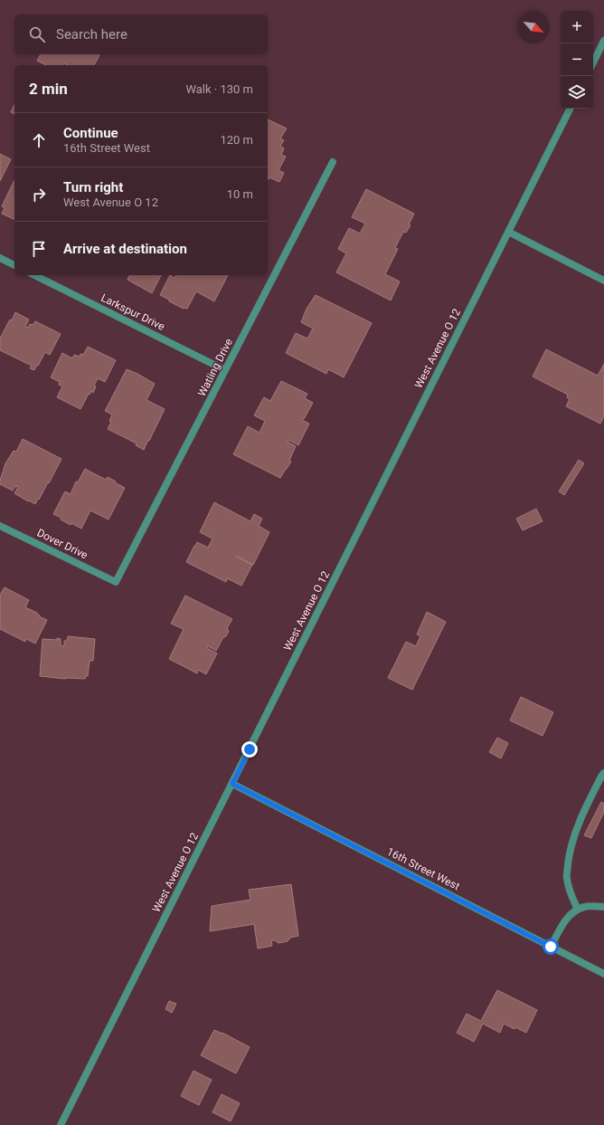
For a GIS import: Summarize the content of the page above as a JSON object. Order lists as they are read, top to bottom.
{
  "streets": {
    "street": [
      "Larkspur Drive",
      "West Avenue O 12",
      "Watling Drive",
      "Dover Drive",
      "16th Street West"
    ]
  },
  "crossings": [
    ["Larkspur Drive", "Watling Drive"],
    ["West Avenue O 12", "16th Street West"],
    ["Watling Drive", "Dover Drive"]
  ],
  "north": "bottom right",
  "page": {
    "map_buttons": ["+", "−"],
    "search": "Search here",
    "heading": ["2 min", "Walk · 130 m"],
    "list": [
      ["Continue", "16th Street West", "120 m"],
      ["Turn right", "West Avenue O 12", "10 m"],
      "Arrive at destination"
    ]
  }
}
